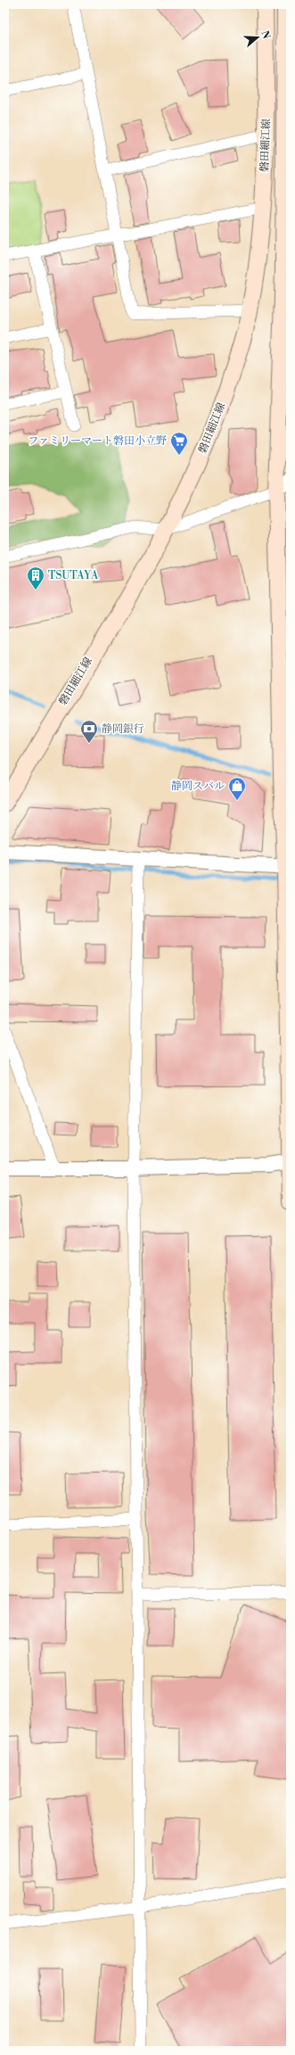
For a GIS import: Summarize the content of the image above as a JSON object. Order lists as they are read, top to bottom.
{
  "streets": {
    "main road": ["磐田細江線"]
  },
  "places": {
    "supermarket": ["ファミリーマート磐田小立野"],
    "building": ["TSUTAYA"],
    "bank": ["静岡銀行"],
    "shop": ["静岡スバル"]
  },
  "north": "right"
}
